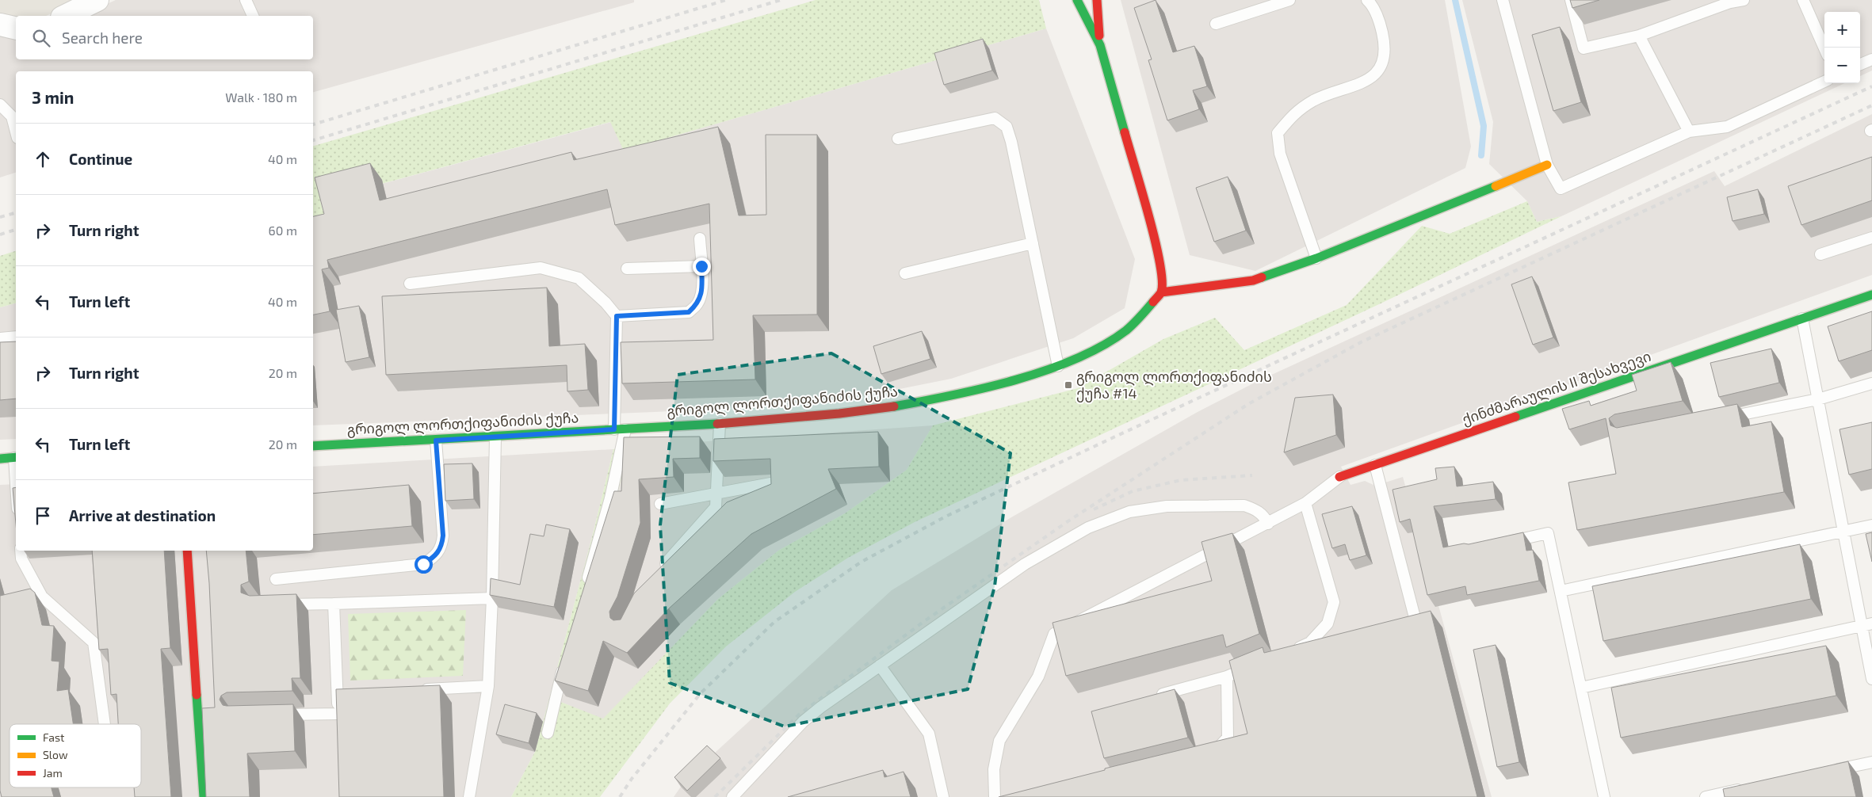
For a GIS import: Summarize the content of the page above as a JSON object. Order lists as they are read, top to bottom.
{
  "streets": {
    "street": ["ქინძმარაულის II შესახვევი", "გრიგოლ ლორთქიფანიძის ქუჩა"]
  },
  "places": {
    "transit": ["გრიგოლ ლორთქიფანიძის ქუჩა #14"]
  },
  "legend": ["Fast", "Slow", "Jam"],
  "page": {
    "map_buttons": ["+", "−"],
    "search": "Search here",
    "heading": ["3 min", "Walk · 180 m"],
    "list": [
      ["Continue", "40 m"],
      ["Turn right", "60 m"],
      ["Turn left", "40 m"],
      ["Turn right", "20 m"],
      ["Turn left", "20 m"],
      "Arrive at destination"
    ]
  }
}
